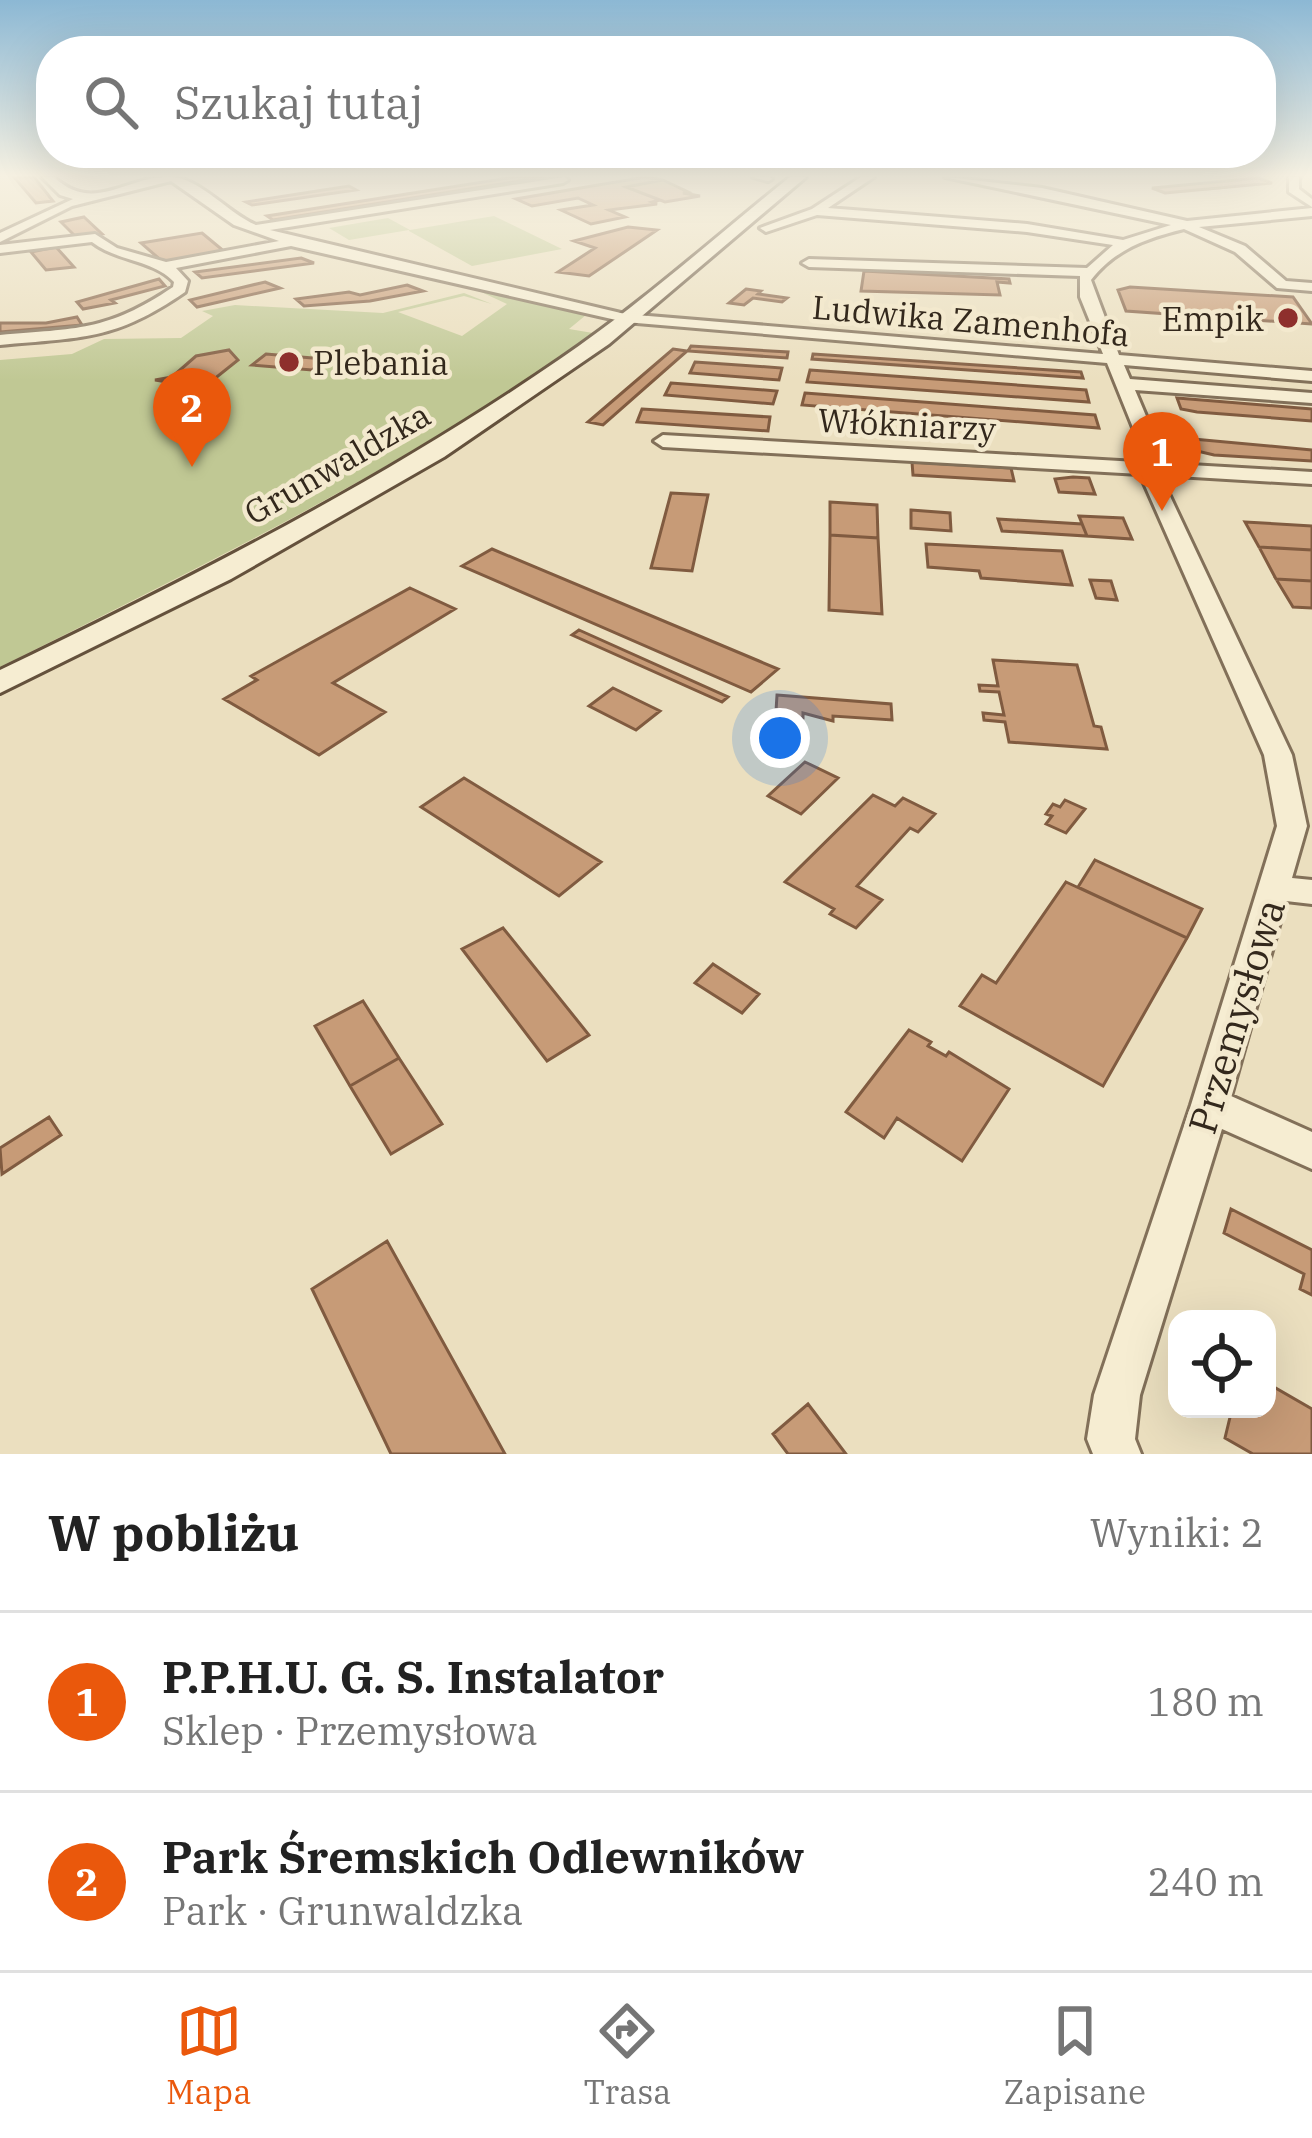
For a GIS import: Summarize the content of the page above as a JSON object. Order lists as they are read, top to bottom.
{
  "streets": {
    "main road": ["Grunwaldzka"],
    "street": ["Ludwika Zamenhofa", "Włókniarzy", "Przemysłowa"]
  },
  "crossings": [
    ["Ludwika Zamenhofa", "Grunwaldzka"],
    ["Ludwika Zamenhofa", "Przemysłowa"],
    ["Włókniarzy", "Przemysłowa"]
  ],
  "places": ["Empik", "Plebania"],
  "page": {
    "search": "Szukaj tutaj",
    "pins": ["2", "1"],
    "heading": ["W pobliżu", "Wyniki: 2"],
    "list": [
      {
        "mark": "1",
        "name": "P.P.H.U. G. S. Instalator",
        "note": "Sklep · Przemysłowa",
        "value": "180 m"
      },
      {
        "mark": "2",
        "name": "Park Śremskich Odlewników",
        "note": "Park · Grunwaldzka",
        "value": "240 m"
      }
    ],
    "nav": ["Mapa", "Trasa", "Zapisane"]
  }
}
